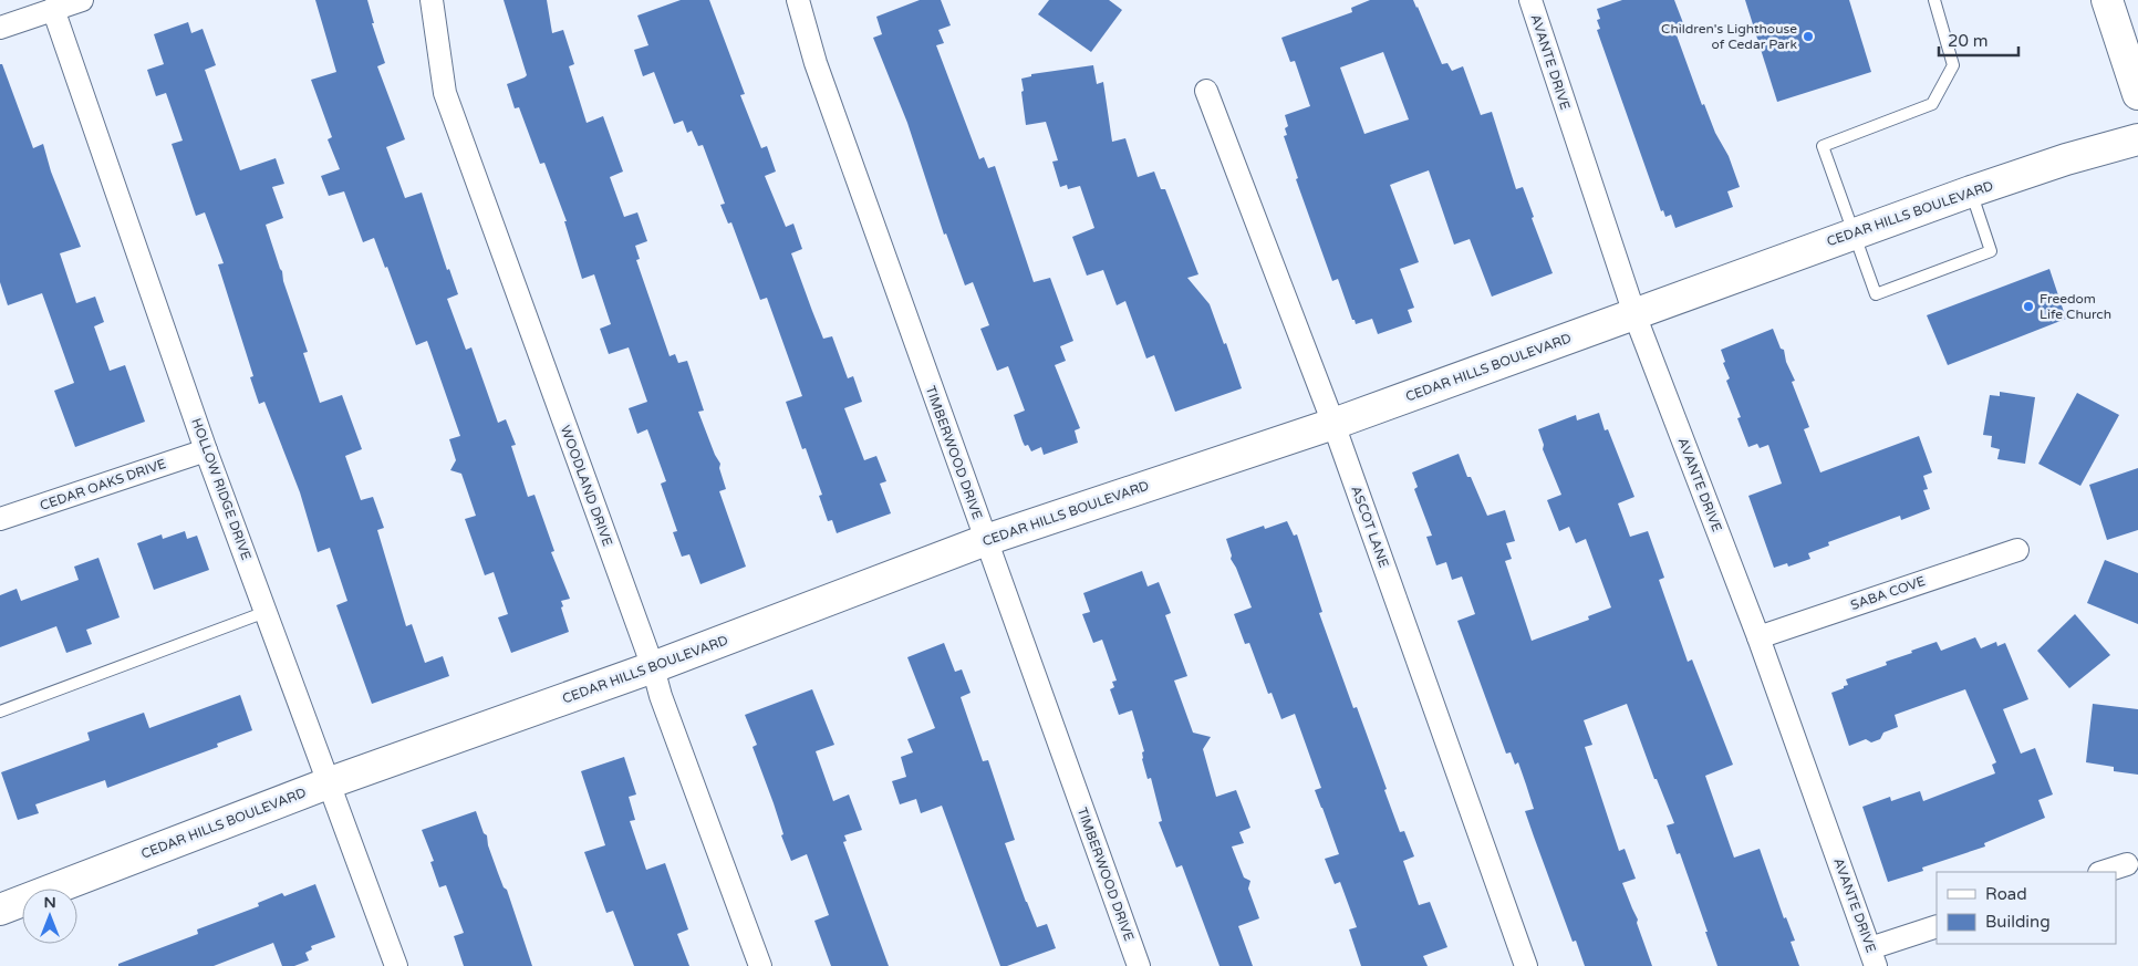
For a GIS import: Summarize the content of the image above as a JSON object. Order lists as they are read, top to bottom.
{
  "streets": {
    "street": [
      "AVANTE DRIVE",
      "CEDAR HILLS BOULEVARD",
      "TIMBERWOOD DRIVE",
      "CEDAR OAKS DRIVE",
      "WOODLAND DRIVE",
      "HOLLOW RIDGE DRIVE",
      "ASCOT LANE",
      "SABA COVE"
    ]
  },
  "crossings": [
    ["AVANTE DRIVE", "CEDAR HILLS BOULEVARD"],
    ["AVANTE DRIVE", "SABA COVE"],
    ["CEDAR HILLS BOULEVARD", "TIMBERWOOD DRIVE"],
    ["CEDAR HILLS BOULEVARD", "WOODLAND DRIVE"],
    ["CEDAR HILLS BOULEVARD", "HOLLOW RIDGE DRIVE"],
    ["CEDAR HILLS BOULEVARD", "ASCOT LANE"],
    ["CEDAR OAKS DRIVE", "HOLLOW RIDGE DRIVE"]
  ],
  "places": ["Children's Lighthouse of Cedar Park", "Freedom Life Church"],
  "legend": ["Road", "Building"],
  "scale_bar": "20 m",
  "north": "top"
}
